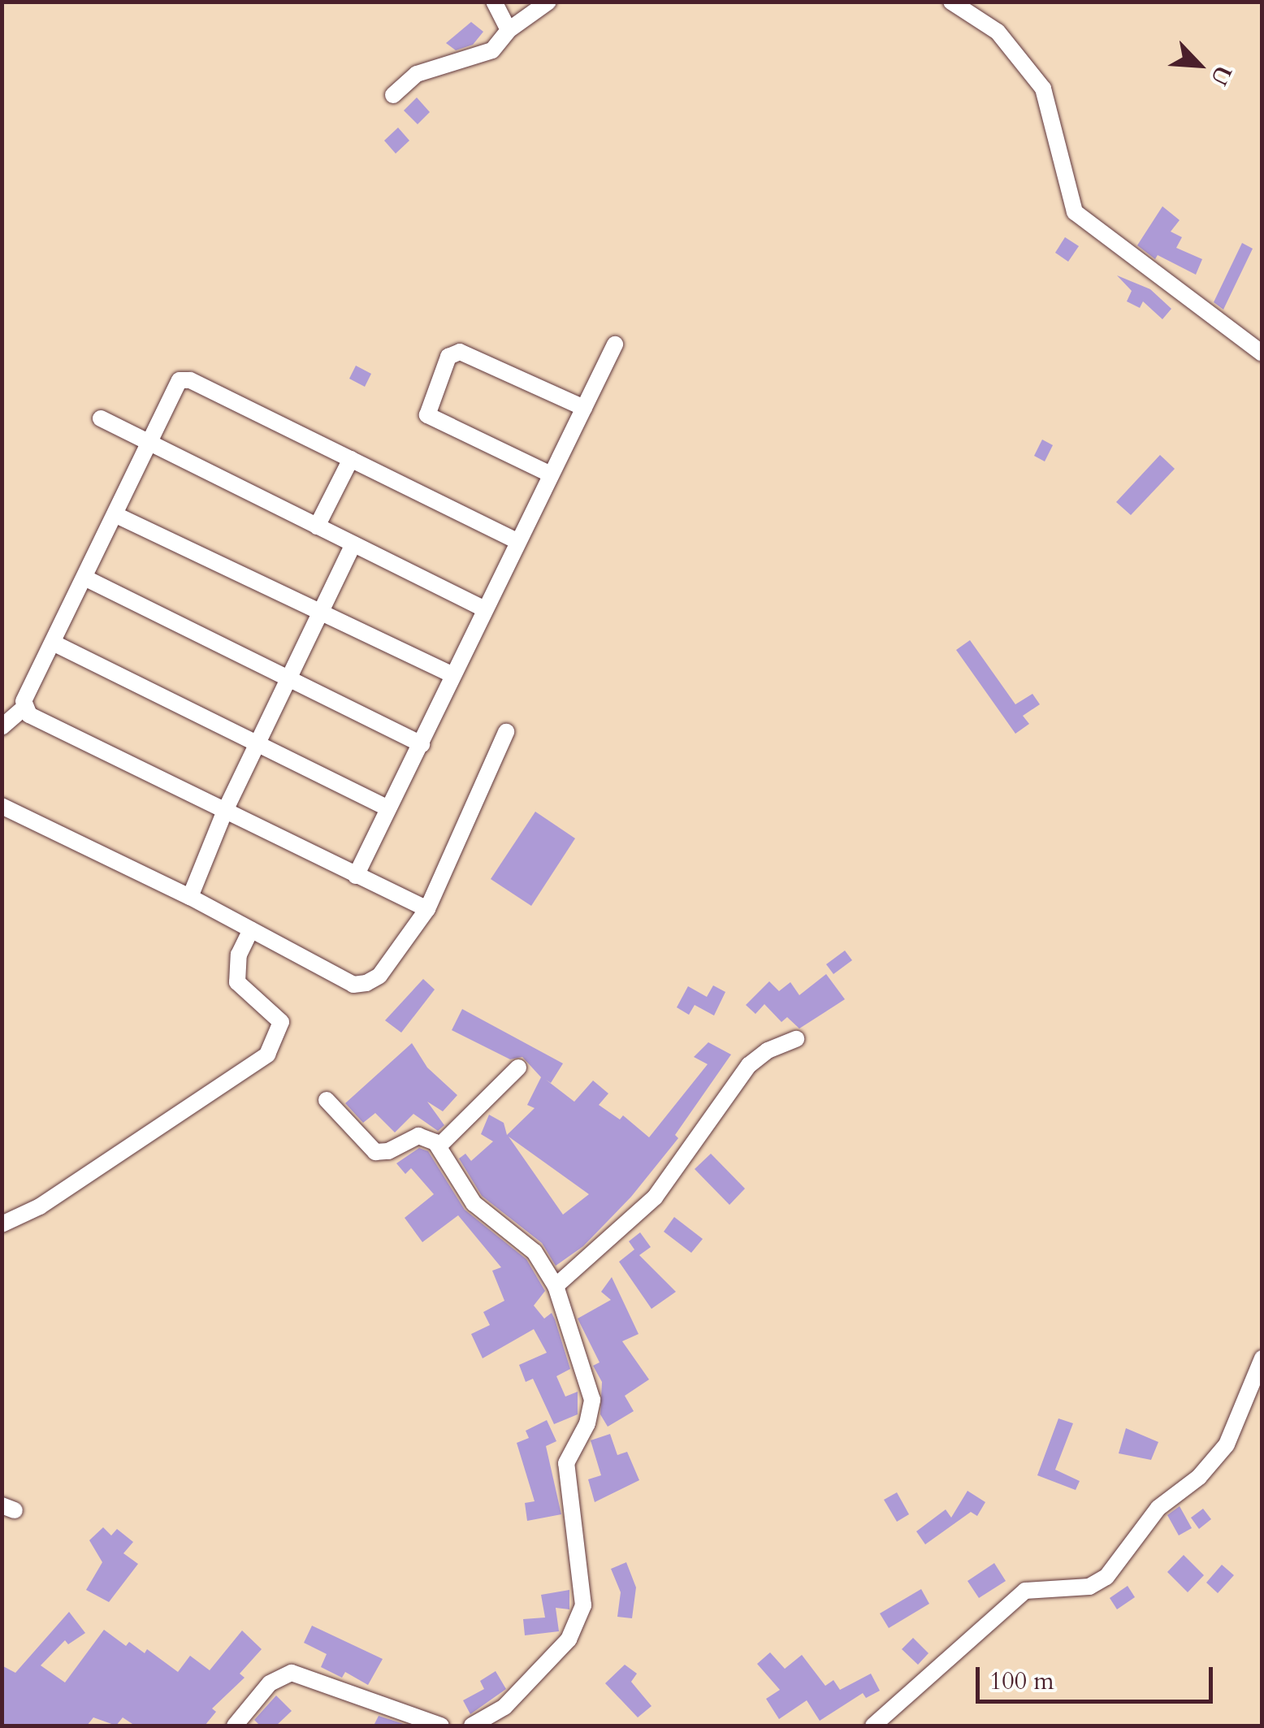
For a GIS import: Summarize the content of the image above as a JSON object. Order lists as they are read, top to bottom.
{
  "scale_bar": "100 m",
  "north": "bottom right"
}
